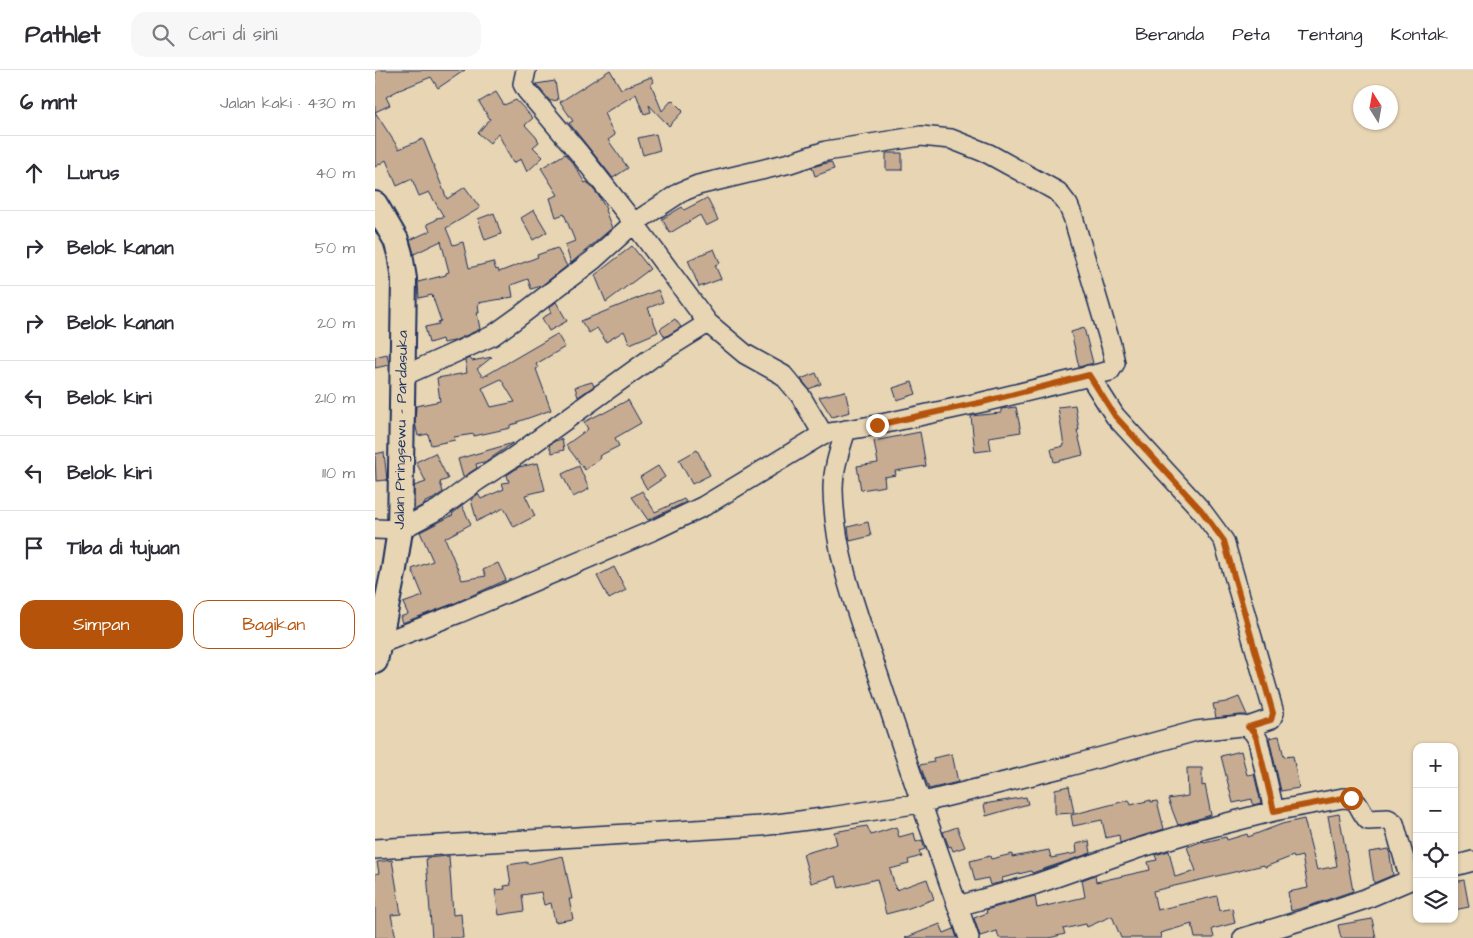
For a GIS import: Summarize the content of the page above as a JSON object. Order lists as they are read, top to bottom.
{
  "streets": {
    "main road": ["Jalan Pringsewu - Pardasuka"]
  },
  "north": "top",
  "page": {
    "header": "Pathlet",
    "search": "Cari di sini",
    "nav": [
      "Beranda",
      "Peta",
      "Tentang",
      "Kontak"
    ],
    "heading": ["6 mnt", "Jalan kaki · 430 m"],
    "list": [
      ["Lurus", "40 m"],
      ["Belok kanan", "50 m"],
      ["Belok kanan", "20 m"],
      ["Belok kiri", "210 m"],
      ["Belok kiri", "110 m"],
      "Tiba di tujuan"
    ],
    "buttons": ["Simpan", "Bagikan"],
    "map_buttons": ["+", "−"]
  }
}
